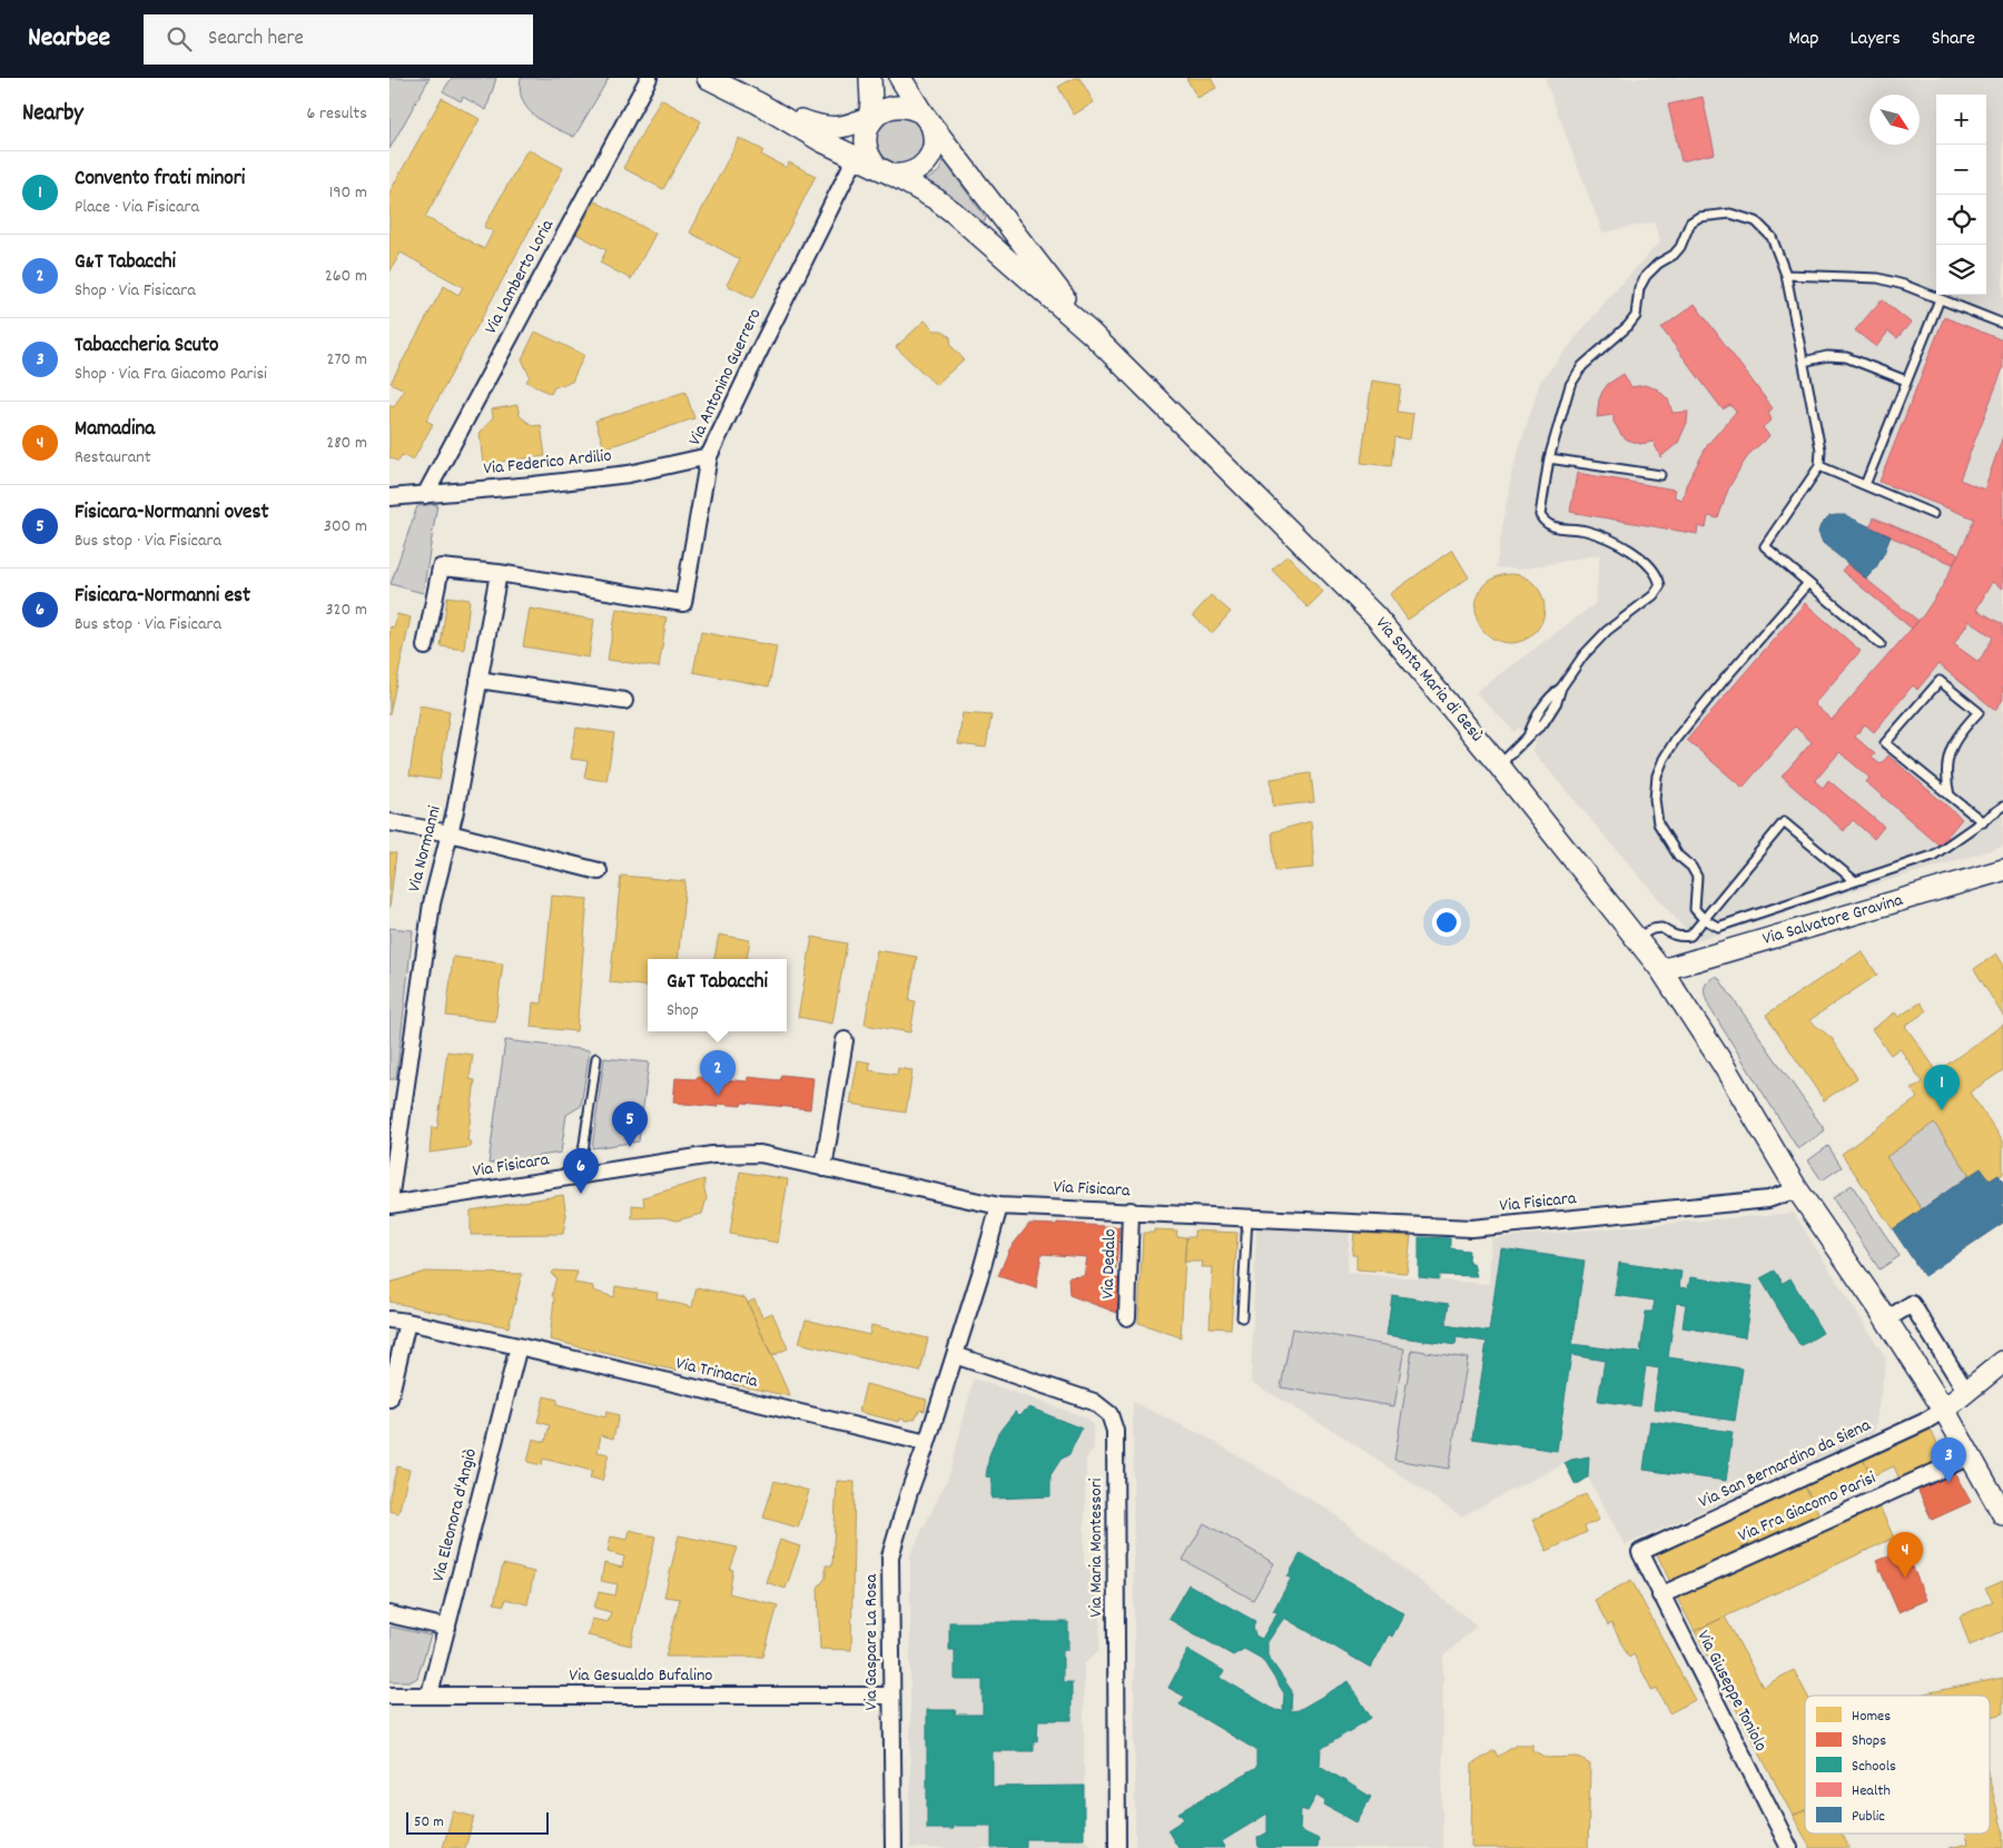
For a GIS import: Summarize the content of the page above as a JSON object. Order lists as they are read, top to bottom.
{
  "streets": {
    "main road": ["Via Santa Maria di Gesù", "Via Salvatore Gravina"],
    "street": [
      "Via Lamberto Loria",
      "Via Antonino Guerrero",
      "Via Federico Ardilio",
      "Via Normanni",
      "Via Fisicara",
      "Via Dedalo",
      "Via Trinacria",
      "Via San Bernardino da Siena",
      "Via Fra Giacomo Parisi",
      "Via Eleonora d'Angiò",
      "Via Maria Montessori",
      "Via Gaspare La Rosa",
      "Via Gesualdo Bufalino",
      "Via Giuseppe Toniolo"
    ]
  },
  "crossings": [
    ["Via Lamberto Loria", "Via Federico Ardilio"],
    ["Via Antonino Guerrero", "Via Federico Ardilio"],
    ["Via Antonino Guerrero", "Via Normanni"],
    ["Via Santa Maria di Gesù", "Via Salvatore Gravina"],
    ["Via Normanni", "Via Fisicara"],
    ["Via Fisicara", "Via Dedalo"],
    ["Via Trinacria", "Via Eleonora d'Angiò"],
    ["Via Trinacria", "Via Gaspare La Rosa"],
    ["Via San Bernardino da Siena", "Via Giuseppe Toniolo"],
    ["Via Fra Giacomo Parisi", "Via Giuseppe Toniolo"],
    ["Via Eleonora d'Angiò", "Via Gesualdo Bufalino"],
    ["Via Gaspare La Rosa", "Via Gesualdo Bufalino"]
  ],
  "legend": [
    "Homes",
    "Shops",
    "Schools",
    "Health",
    "Public"
  ],
  "scale_bar": "50 m",
  "north": "bottom right",
  "page": {
    "header": "Nearbee",
    "search": "Search here",
    "nav": ["Map", "Layers", "Share"],
    "heading": ["Nearby", "6 results"],
    "map_buttons": ["+", "−"],
    "list": [
      {
        "mark": "1",
        "name": "Convento frati minori",
        "note": "Place · Via Fisicara",
        "value": "190 m"
      },
      {
        "mark": "2",
        "name": "G&T Tabacchi",
        "note": "Shop · Via Fisicara",
        "value": "260 m"
      },
      {
        "mark": "3",
        "name": "Tabaccheria Scuto",
        "note": "Shop · Via Fra Giacomo Parisi",
        "value": "270 m"
      },
      {
        "mark": "4",
        "name": "Mamadina",
        "note": "Restaurant",
        "value": "280 m"
      },
      {
        "mark": "5",
        "name": "Fisicara-Normanni ovest",
        "note": "Bus stop · Via Fisicara",
        "value": "300 m"
      },
      {
        "mark": "6",
        "name": "Fisicara-Normanni est",
        "note": "Bus stop · Via Fisicara",
        "value": "320 m"
      }
    ],
    "popup": ["G&T Tabacchi", "Shop"],
    "pins": [
      "2",
      "1",
      "5",
      "6",
      "3",
      "4"
    ],
    "scale": "50 m"
  }
}
